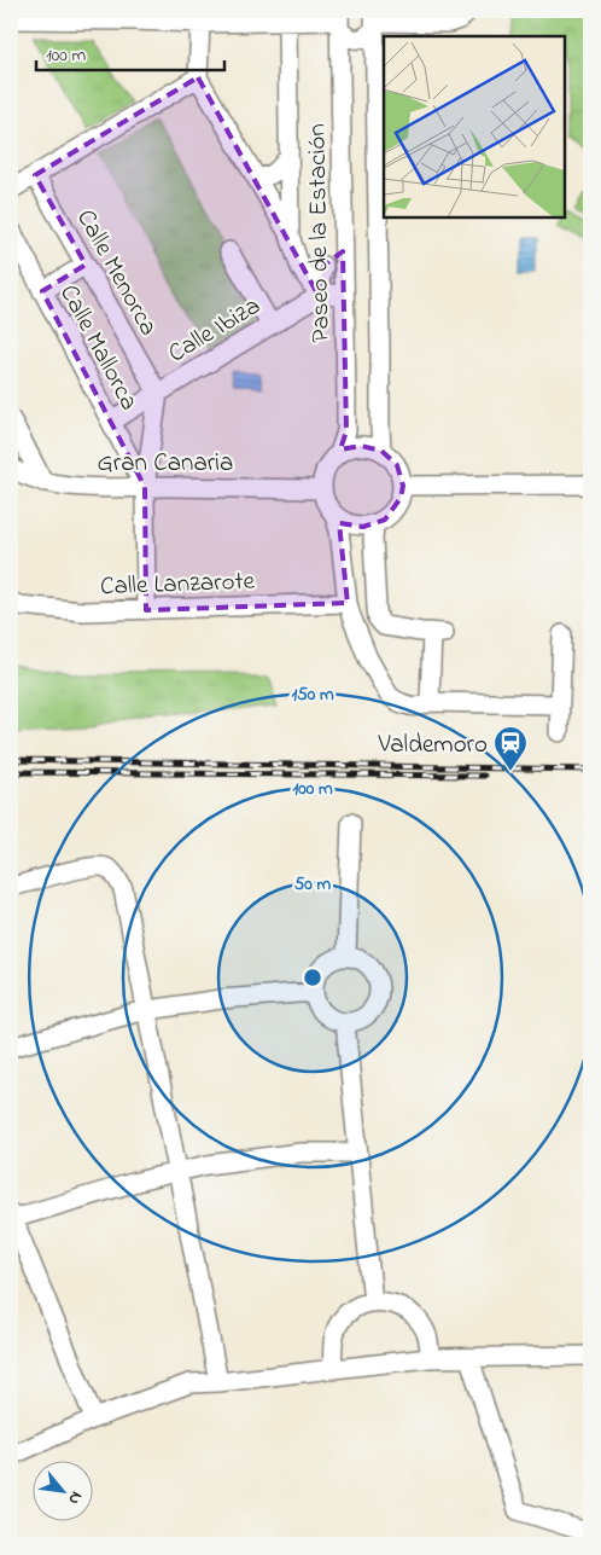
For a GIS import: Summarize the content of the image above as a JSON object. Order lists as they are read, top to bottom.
{
  "streets": {
    "street": [
      "Paseo de la Estación",
      "Calle Menorca",
      "Calle Ibiza",
      "Calle Mallorca",
      "Gran Canaria",
      "Calle Lanzarote"
    ]
  },
  "crossings": [
    ["Paseo de la Estación", "Gran Canaria"],
    ["Calle Menorca", "Calle Ibiza"],
    ["Calle Ibiza", "Calle Mallorca"],
    ["Calle Mallorca", "Gran Canaria"]
  ],
  "places": {
    "station": ["Valdemoro"]
  },
  "scale_bar": "100 m",
  "north": "bottom right",
  "rings": ["150 m", "100 m", "50 m"]
}
